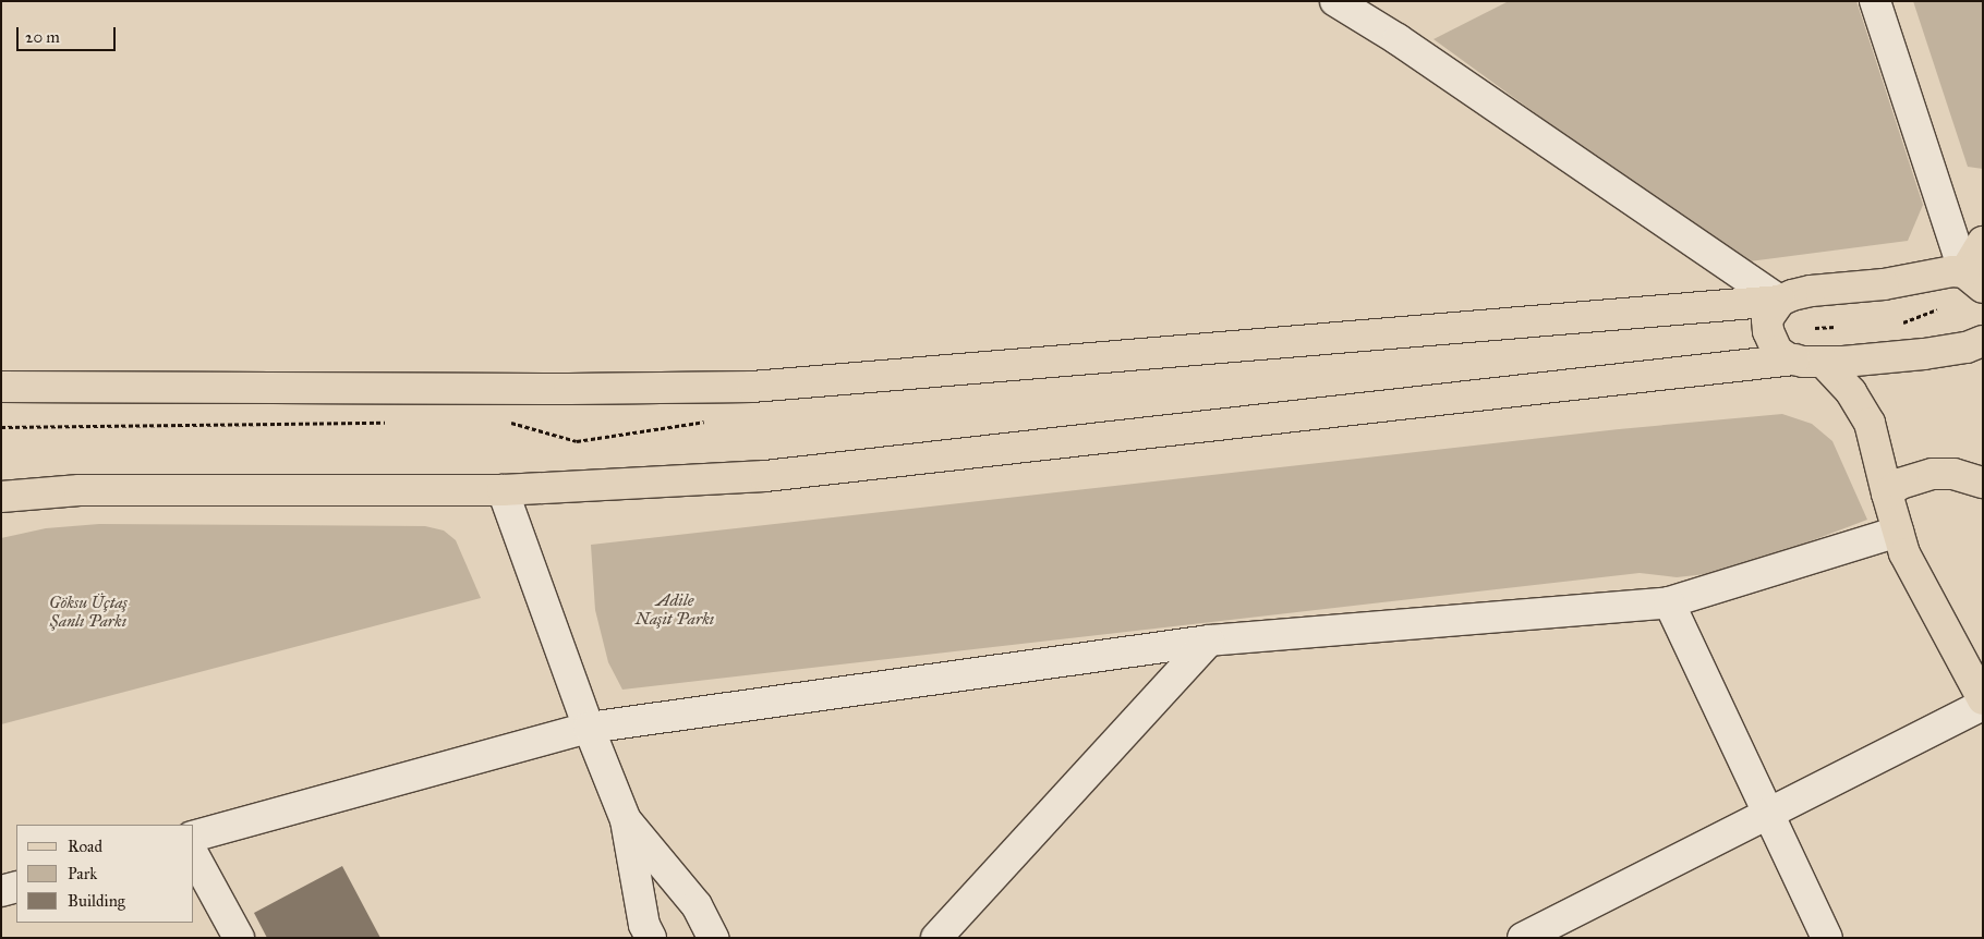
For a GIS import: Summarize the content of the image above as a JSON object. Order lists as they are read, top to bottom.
{
  "parks": ["Adile Naşit Parkı", "Göksu Üçtaş Şanlı Parkı"],
  "legend": ["Road", "Park", "Building"],
  "scale_bar": "20 m"
}
